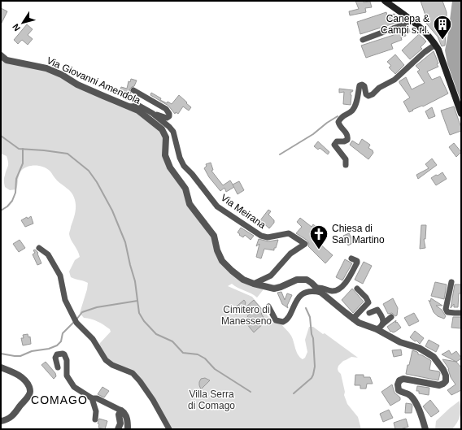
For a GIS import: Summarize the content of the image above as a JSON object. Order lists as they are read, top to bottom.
{
  "streets": {
    "street": ["Via Giovanni Amendola", "Via Meirana"]
  },
  "crossings": [
    ["Via Giovanni Amendola", "Via Meirana"]
  ],
  "districts": ["COMAGO"],
  "parks": ["Cimitero di Manesseno", "Villa Serra di Comago"],
  "places": {
    "building": ["Canepa & Campi s.r.l."],
    "church": ["Chiesa di San Martino"]
  },
  "north": "bottom left"
}
